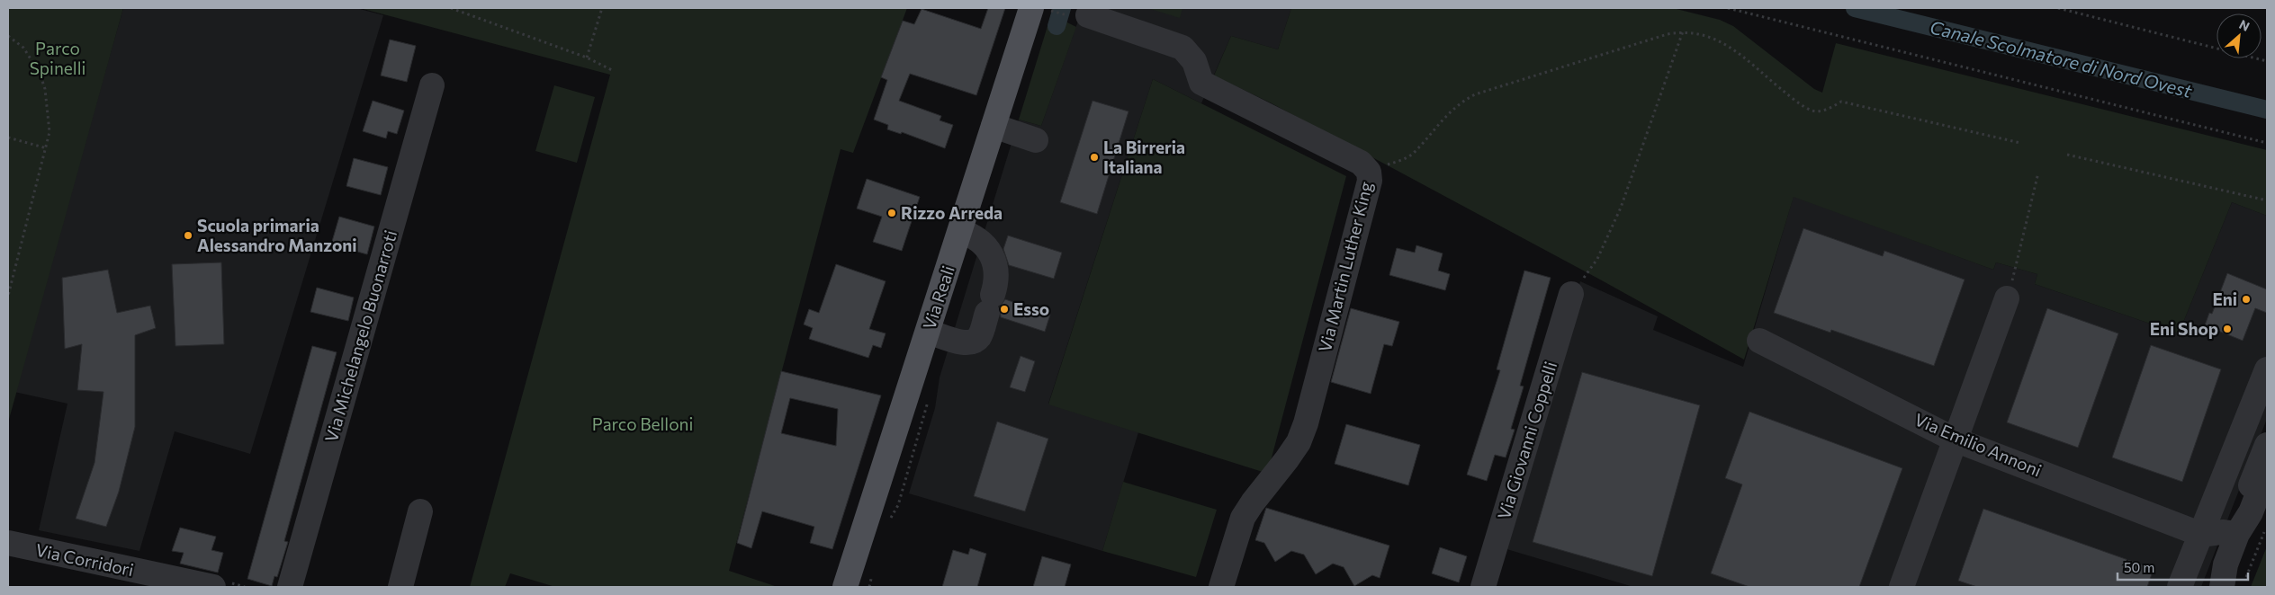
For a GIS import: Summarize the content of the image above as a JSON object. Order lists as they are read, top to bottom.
{
  "streets": {
    "main road": ["Via Reali"],
    "street": [
      "Via Martin Luther King",
      "Via Michelangelo Buonarroti",
      "Via Giovanni Coppelli",
      "Via Emilio Annoni",
      "Via Corridori"
    ]
  },
  "water": ["Canale Scolmatore di Nord Ovest"],
  "parks": ["Parco Spinelli", "Parco Belloni"],
  "places": [
    "La Birreria Italiana",
    "Rizzo Arreda",
    "Scuola primaria Alessandro Manzoni",
    "Eni",
    "Esso",
    "Eni Shop"
  ],
  "scale_bar": "50 m",
  "north": "top right"
}
